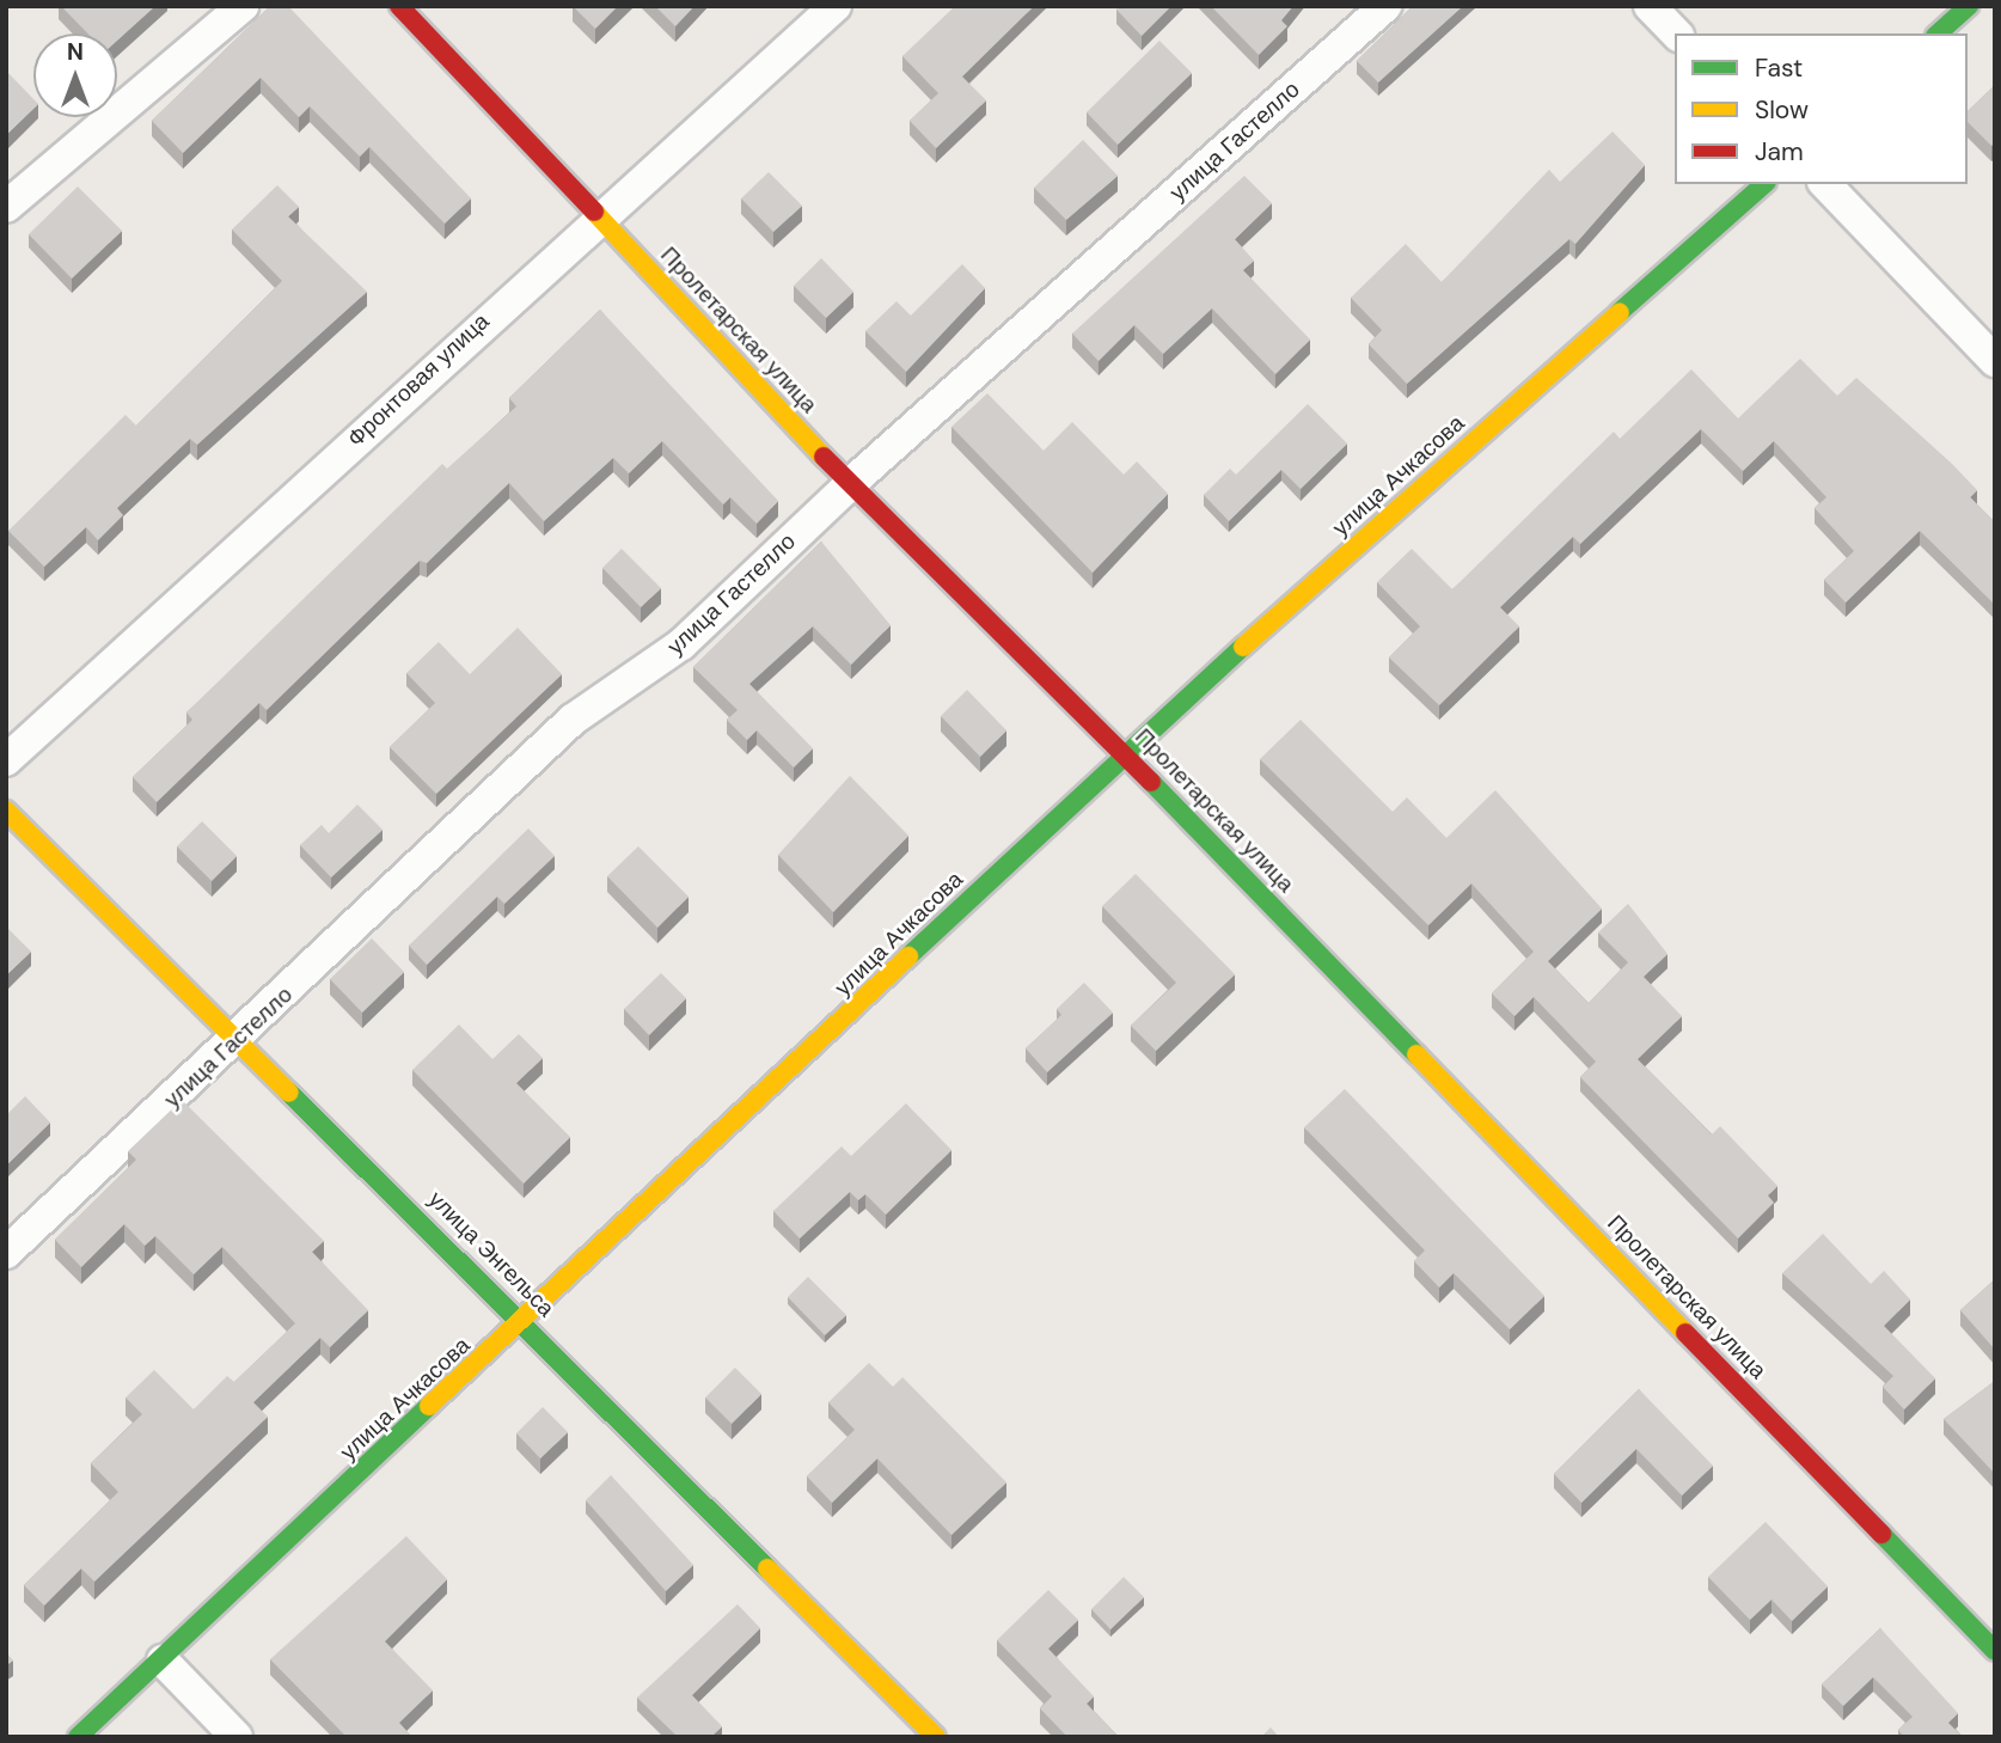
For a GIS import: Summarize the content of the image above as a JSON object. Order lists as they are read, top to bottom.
{
  "streets": {
    "street": [
      "улица Гастелло",
      "Пролетарская улица",
      "Фронтовая улица",
      "улица Ачкасова",
      "улица Энгельса"
    ]
  },
  "crossings": [
    ["улица Гастелло", "Пролетарская улица"],
    ["улица Гастелло", "улица Энгельса"],
    ["Пролетарская улица", "Фронтовая улица"],
    ["Пролетарская улица", "улица Ачкасова"],
    ["улица Ачкасова", "улица Энгельса"]
  ],
  "legend": ["Fast", "Slow", "Jam"],
  "north": "top"
}
